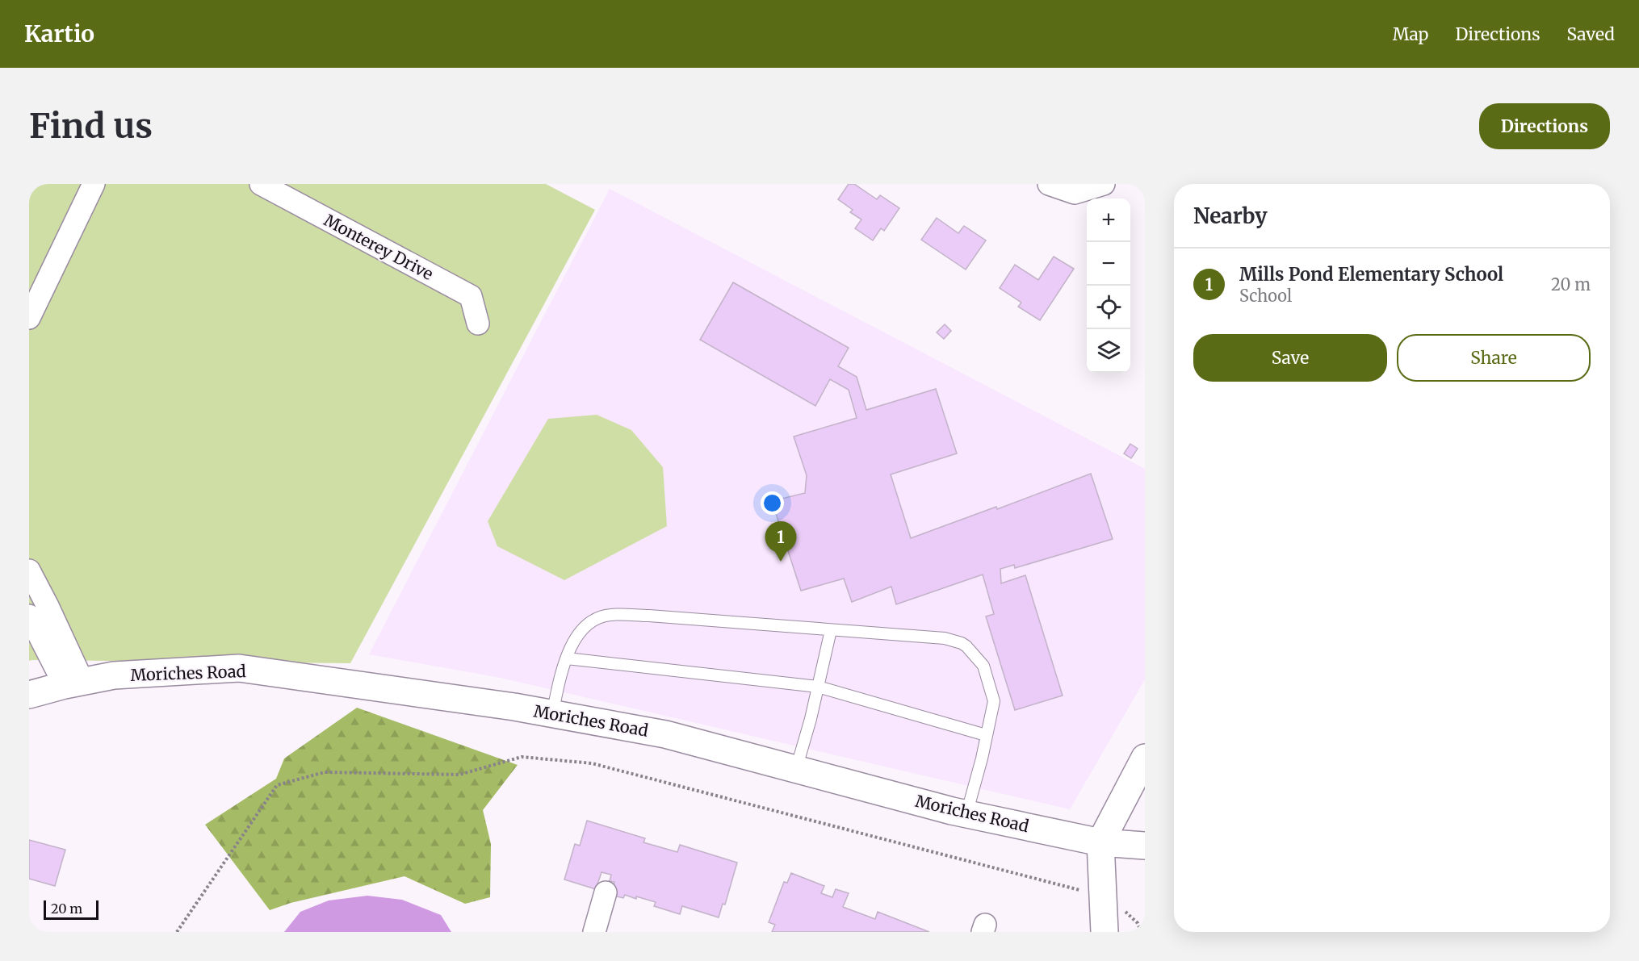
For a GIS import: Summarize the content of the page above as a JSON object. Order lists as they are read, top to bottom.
{
  "streets": {
    "main road": ["Moriches Road"],
    "street": ["Monterey Drive"]
  },
  "scale_bar": "20 m",
  "page": {
    "header": "Kartio",
    "nav": ["Map", "Directions", "Saved"],
    "buttons": [
      "Directions",
      ["Save", "Share"]
    ],
    "title": "Find us",
    "heading": "Nearby",
    "map_buttons": ["+", "−"],
    "list": [
      {
        "mark": "1",
        "name": "Mills Pond Elementary School",
        "note": "School",
        "value": "20 m"
      }
    ],
    "pins": "1",
    "scale": "20 m"
  }
}
